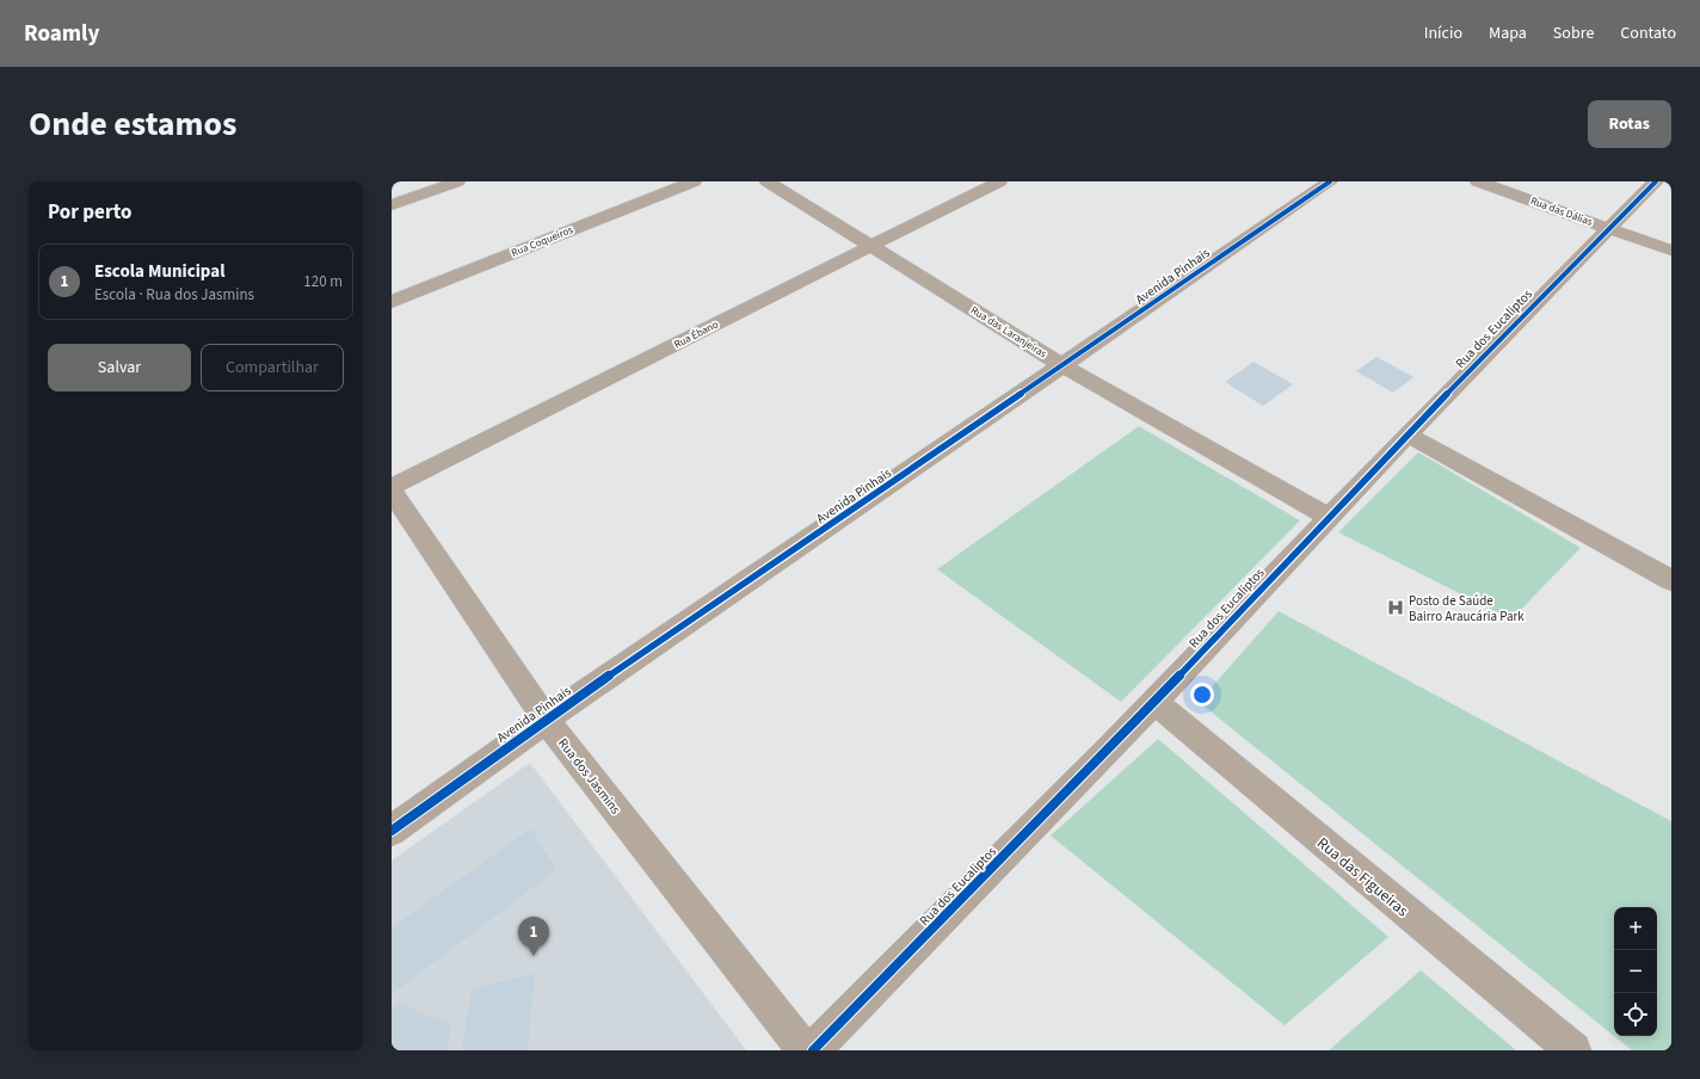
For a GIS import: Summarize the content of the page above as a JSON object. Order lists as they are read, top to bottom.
{
  "streets": {
    "street": [
      "Rua das Dálias",
      "Rua Coqueiros",
      "Avenida Pinhais",
      "Rua dos Eucaliptos",
      "Rua das Laranjeiras",
      "Rua Ébano",
      "Rua dos Jasmins",
      "Rua das Figueiras"
    ]
  },
  "crossings": [
    ["Rua das Dálias", "Rua dos Eucaliptos"],
    ["Avenida Pinhais", "Rua das Laranjeiras"],
    ["Avenida Pinhais", "Rua dos Jasmins"],
    ["Rua dos Eucaliptos", "Rua das Laranjeiras"],
    ["Rua dos Eucaliptos", "Rua das Figueiras"],
    ["Rua das Laranjeiras", "Rua Ébano"]
  ],
  "places": {
    "hospital": ["Posto de Saúde Bairro Araucária Park"]
  },
  "page": {
    "header": "Roamly",
    "nav": [
      "Início",
      "Mapa",
      "Sobre",
      "Contato"
    ],
    "title": "Onde estamos",
    "buttons": [
      "Rotas",
      ["Salvar", "Compartilhar"]
    ],
    "heading": "Por perto",
    "list": [
      {
        "mark": "1",
        "name": "Escola Municipal",
        "note": "Escola · Rua dos Jasmins",
        "value": "120 m"
      }
    ],
    "map_buttons": ["+", "−"],
    "pins": "1"
  }
}
